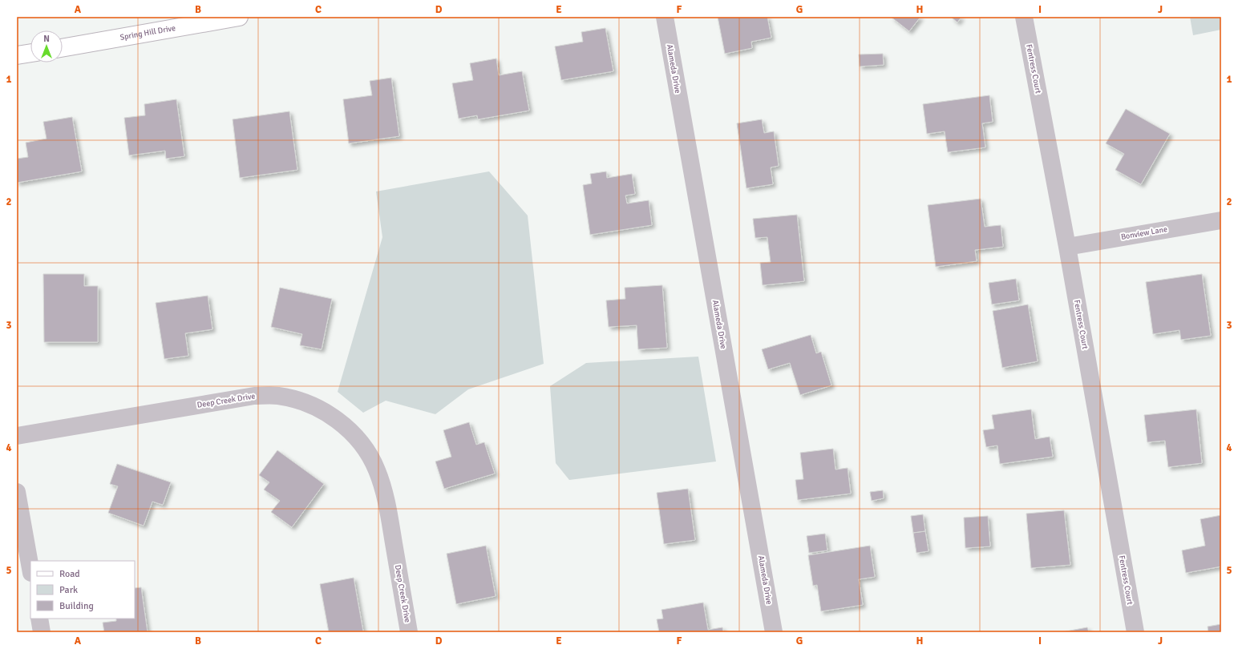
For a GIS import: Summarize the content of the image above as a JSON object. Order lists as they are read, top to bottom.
{
  "streets": {
    "main road": ["Spring Hill Drive"],
    "street": [
      "Alameda Drive",
      "Fentress Court",
      "Bonview Lane",
      "Deep Creek Drive"
    ]
  },
  "crossings": [
    ["Fentress Court", "Bonview Lane"]
  ],
  "legend": ["Road", "Park", "Building"],
  "north": "top",
  "grid": {
    "columns": [
      "A",
      "B",
      "C",
      "D",
      "E",
      "F",
      "G",
      "H",
      "I",
      "J"
    ],
    "rows": [
      "1",
      "2",
      "3",
      "4",
      "5"
    ]
  }
}
